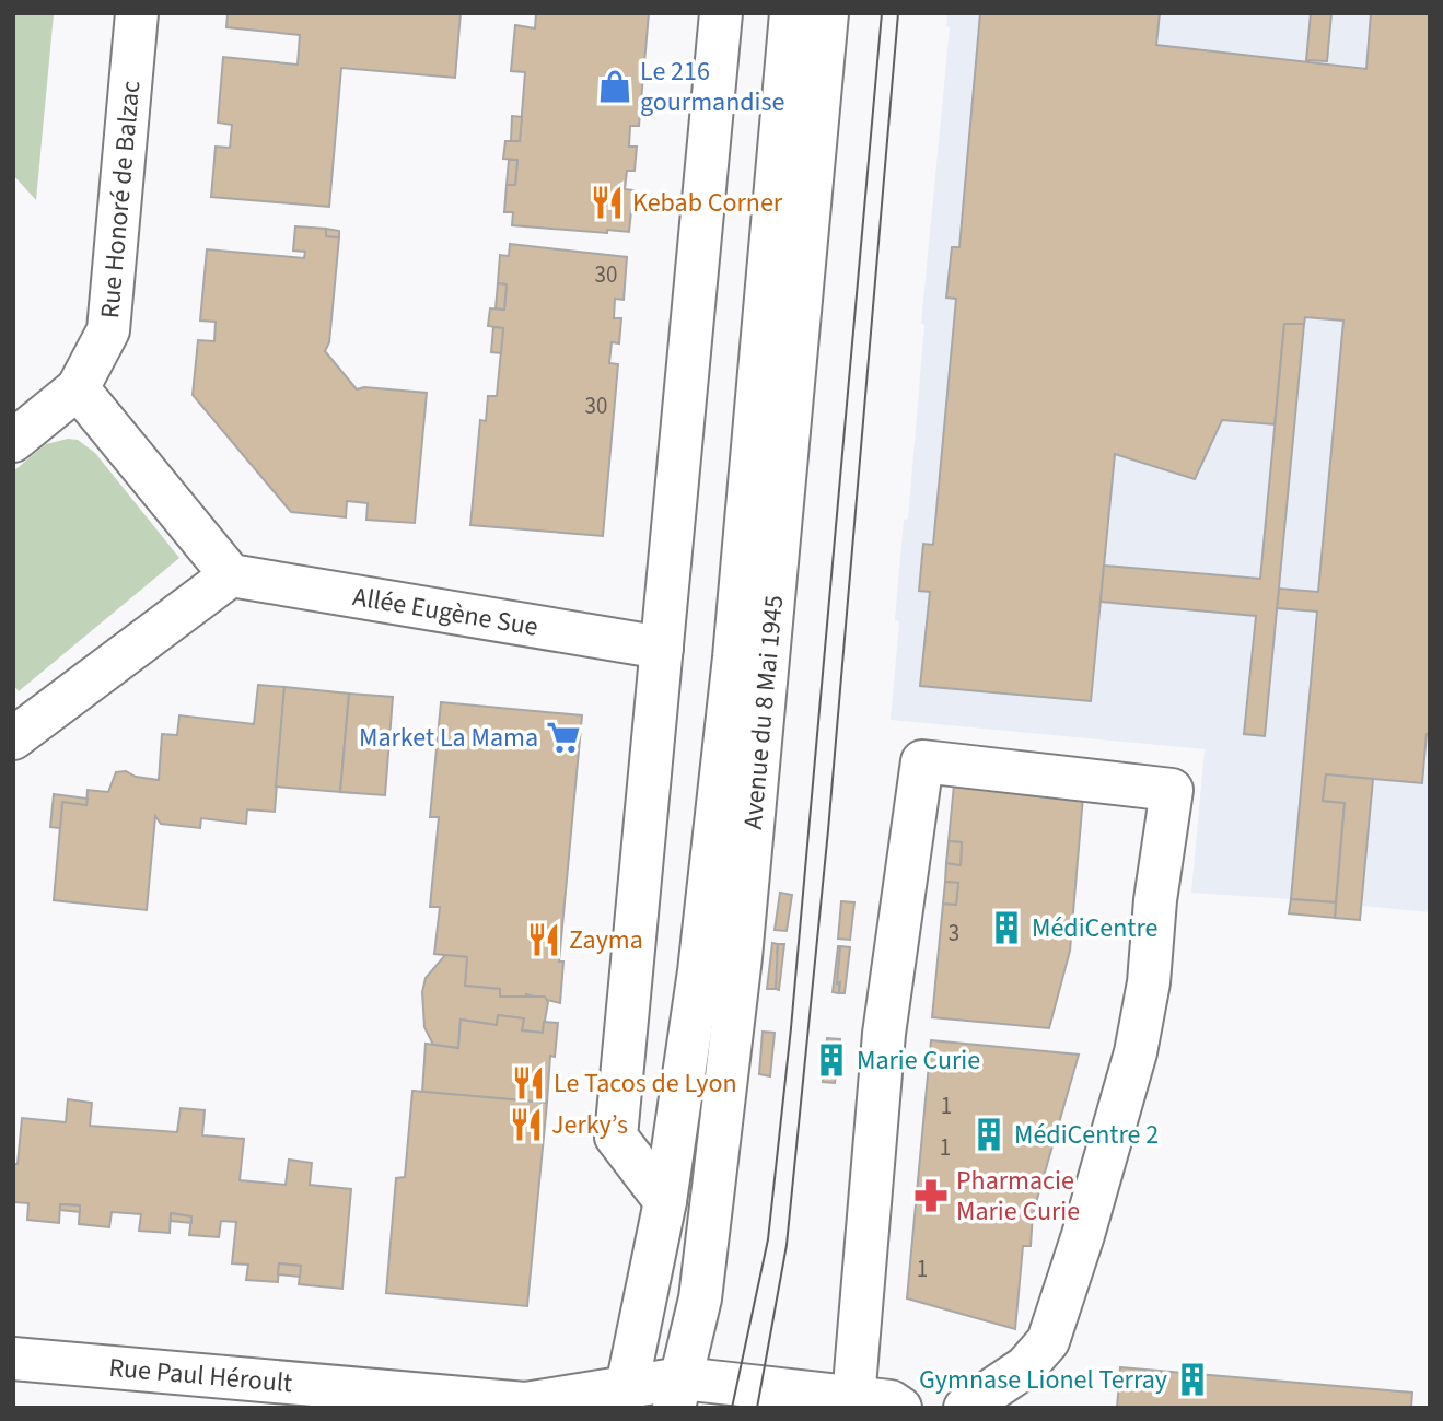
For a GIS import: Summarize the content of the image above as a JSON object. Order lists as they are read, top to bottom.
{
  "streets": {
    "street": [
      "Rue Honoré de Balzac",
      "Allée Eugène Sue",
      "Avenue du 8 Mai 1945",
      "Rue Paul Héroult"
    ]
  },
  "crossings": [
    ["Avenue du 8 Mai 1945", "Rue Paul Héroult"]
  ],
  "places": {
    "shop": ["Le 216 gourmandise"],
    "restaurant": [
      "Kebab Corner",
      "Zayma",
      "Le Tacos de Lyon",
      "Jerky’s"
    ],
    "supermarket": ["Market La Mama"],
    "building": [
      "MédiCentre",
      "Marie Curie",
      "MédiCentre 2",
      "Gymnase Lionel Terray"
    ],
    "pharmacy": ["Pharmacie Marie Curie"]
  },
  "house_numbers": [
    "30",
    "30",
    "3",
    "1",
    "1",
    "1"
  ]
}
